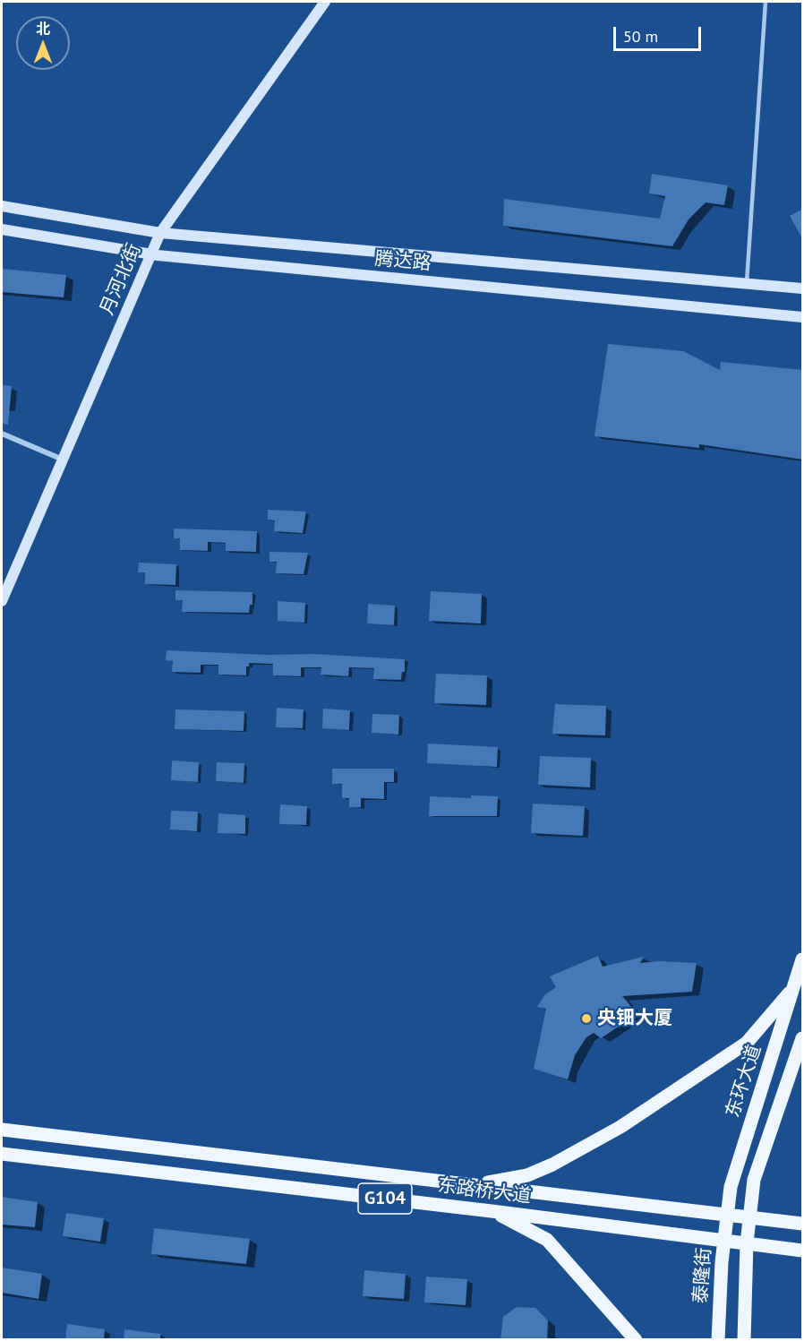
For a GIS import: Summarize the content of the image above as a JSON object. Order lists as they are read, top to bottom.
{
  "streets": {
    "main road": [
      "腾达路",
      "月河北街",
      "东环大道",
      "东路桥大道",
      "G104",
      "泰隆街"
    ]
  },
  "crossings": [
    ["腾达路", "月河北街"],
    ["东环大道", "东路桥大道"],
    ["东环大道", "泰隆街"],
    ["东路桥大道", "泰隆街"]
  ],
  "places": ["央钿大厦"],
  "scale_bar": "50 m",
  "north": "top"
}
